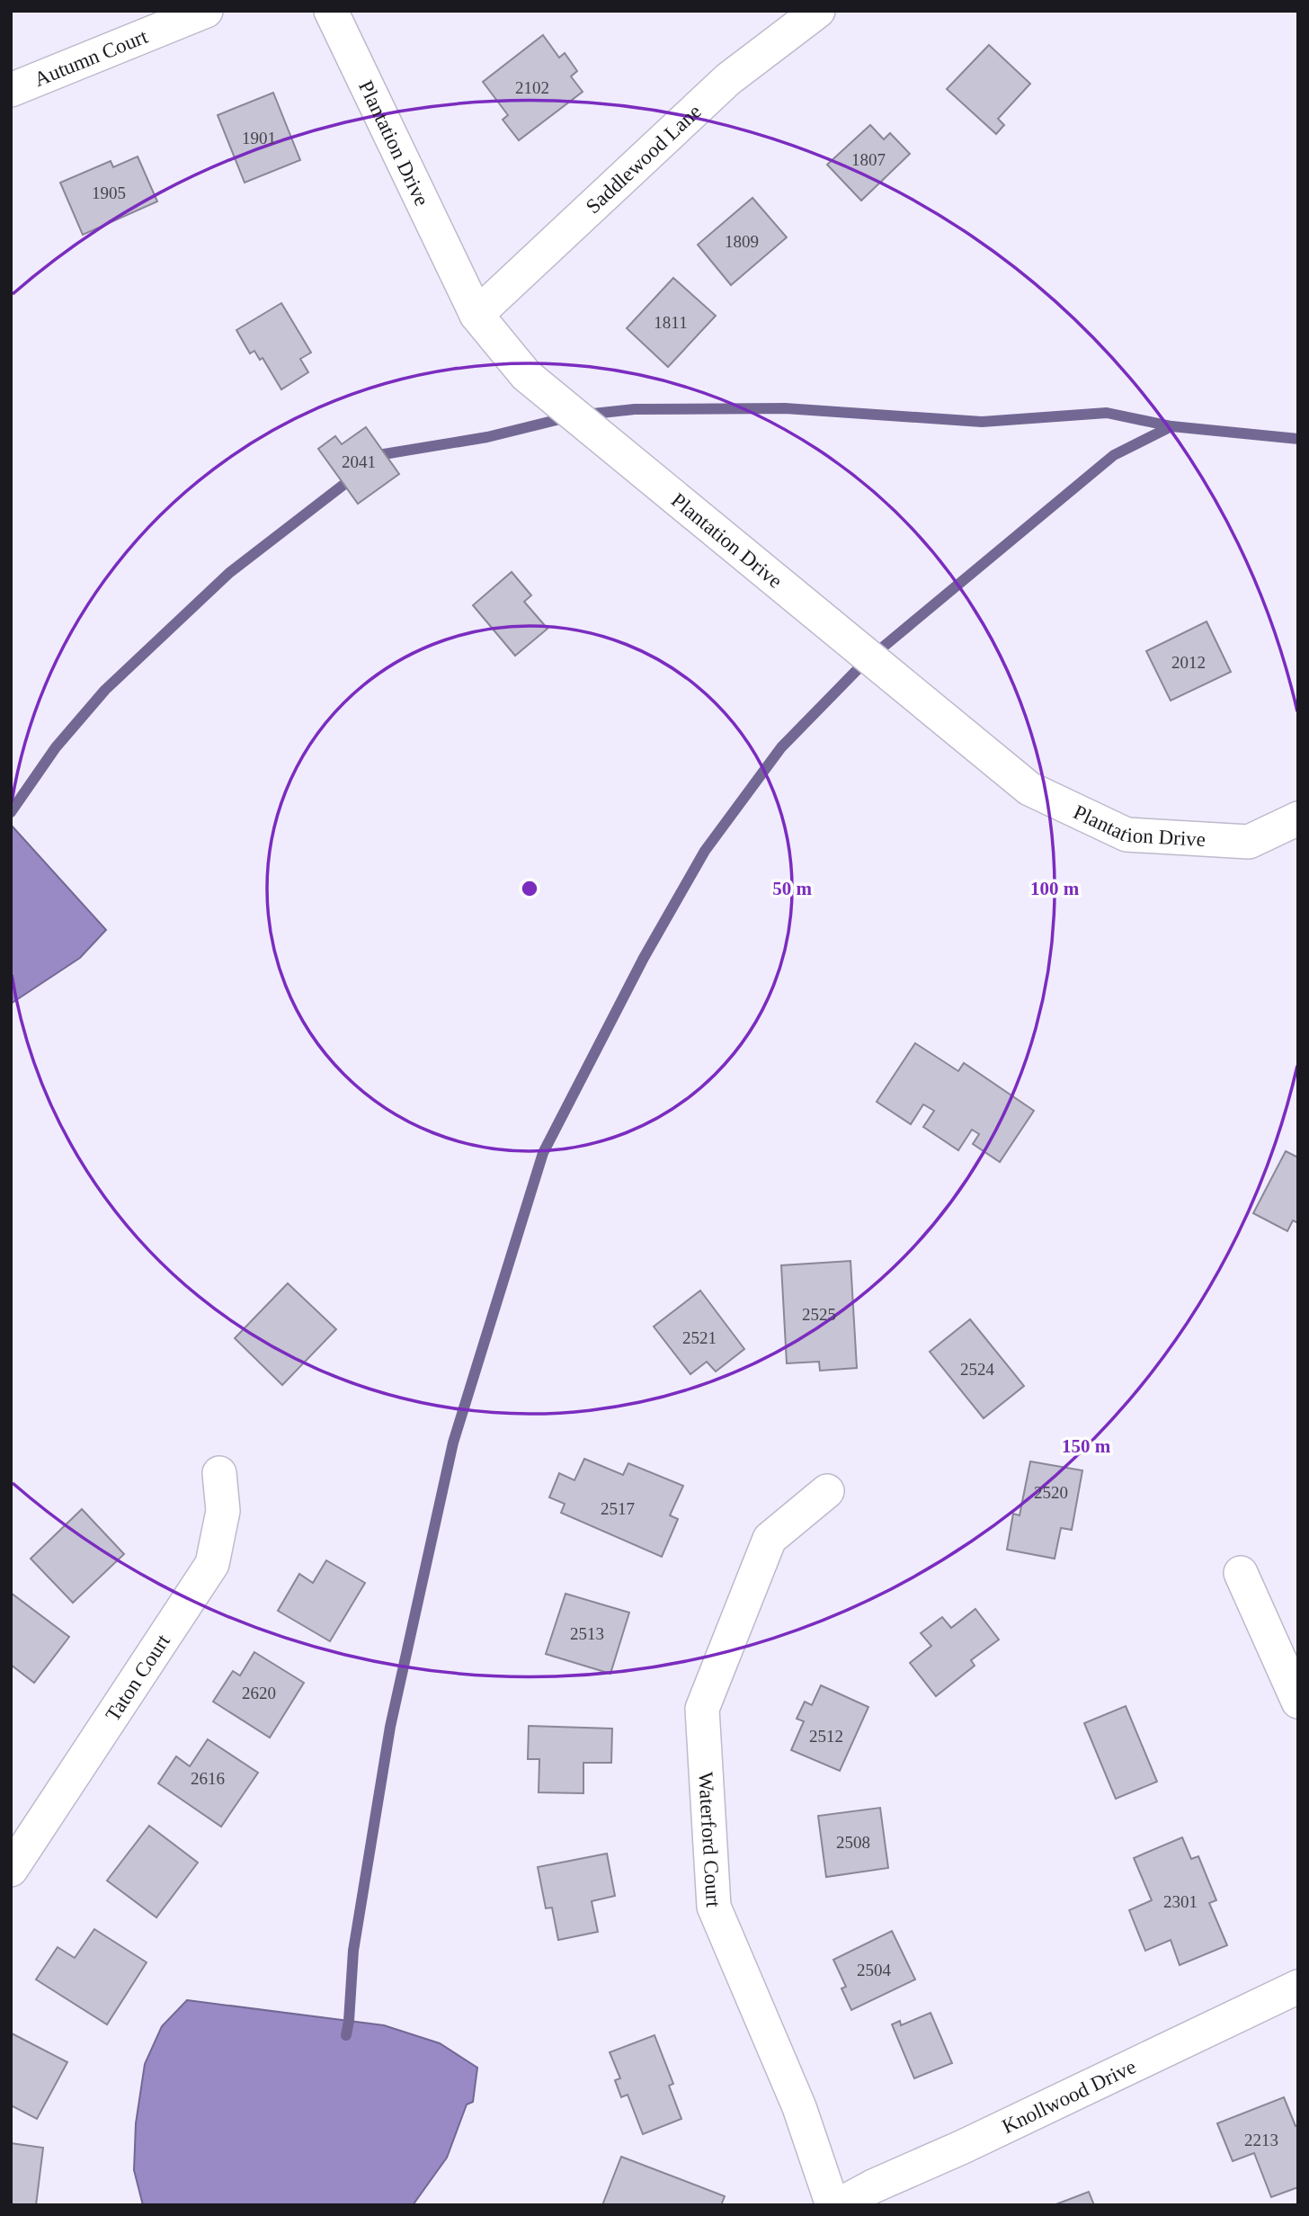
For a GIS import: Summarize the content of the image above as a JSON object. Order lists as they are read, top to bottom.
{
  "streets": {
    "street": [
      "Autumn Court",
      "Plantation Drive",
      "Saddlewood Lane",
      "Taton Court",
      "Waterford Court",
      "Knollwood Drive"
    ]
  },
  "crossings": [
    ["Plantation Drive", "Saddlewood Lane"]
  ],
  "house_numbers": [
    "2102",
    "1901",
    "1807",
    "1905",
    "1809",
    "1811",
    "2041",
    "2012",
    "2525",
    "2521",
    "2524",
    "2520",
    "2517",
    "2513",
    "2620",
    "2512",
    "2616",
    "2508",
    "2301",
    "2504",
    "2213"
  ],
  "rings": ["50 m", "100 m", "150 m"]
}
